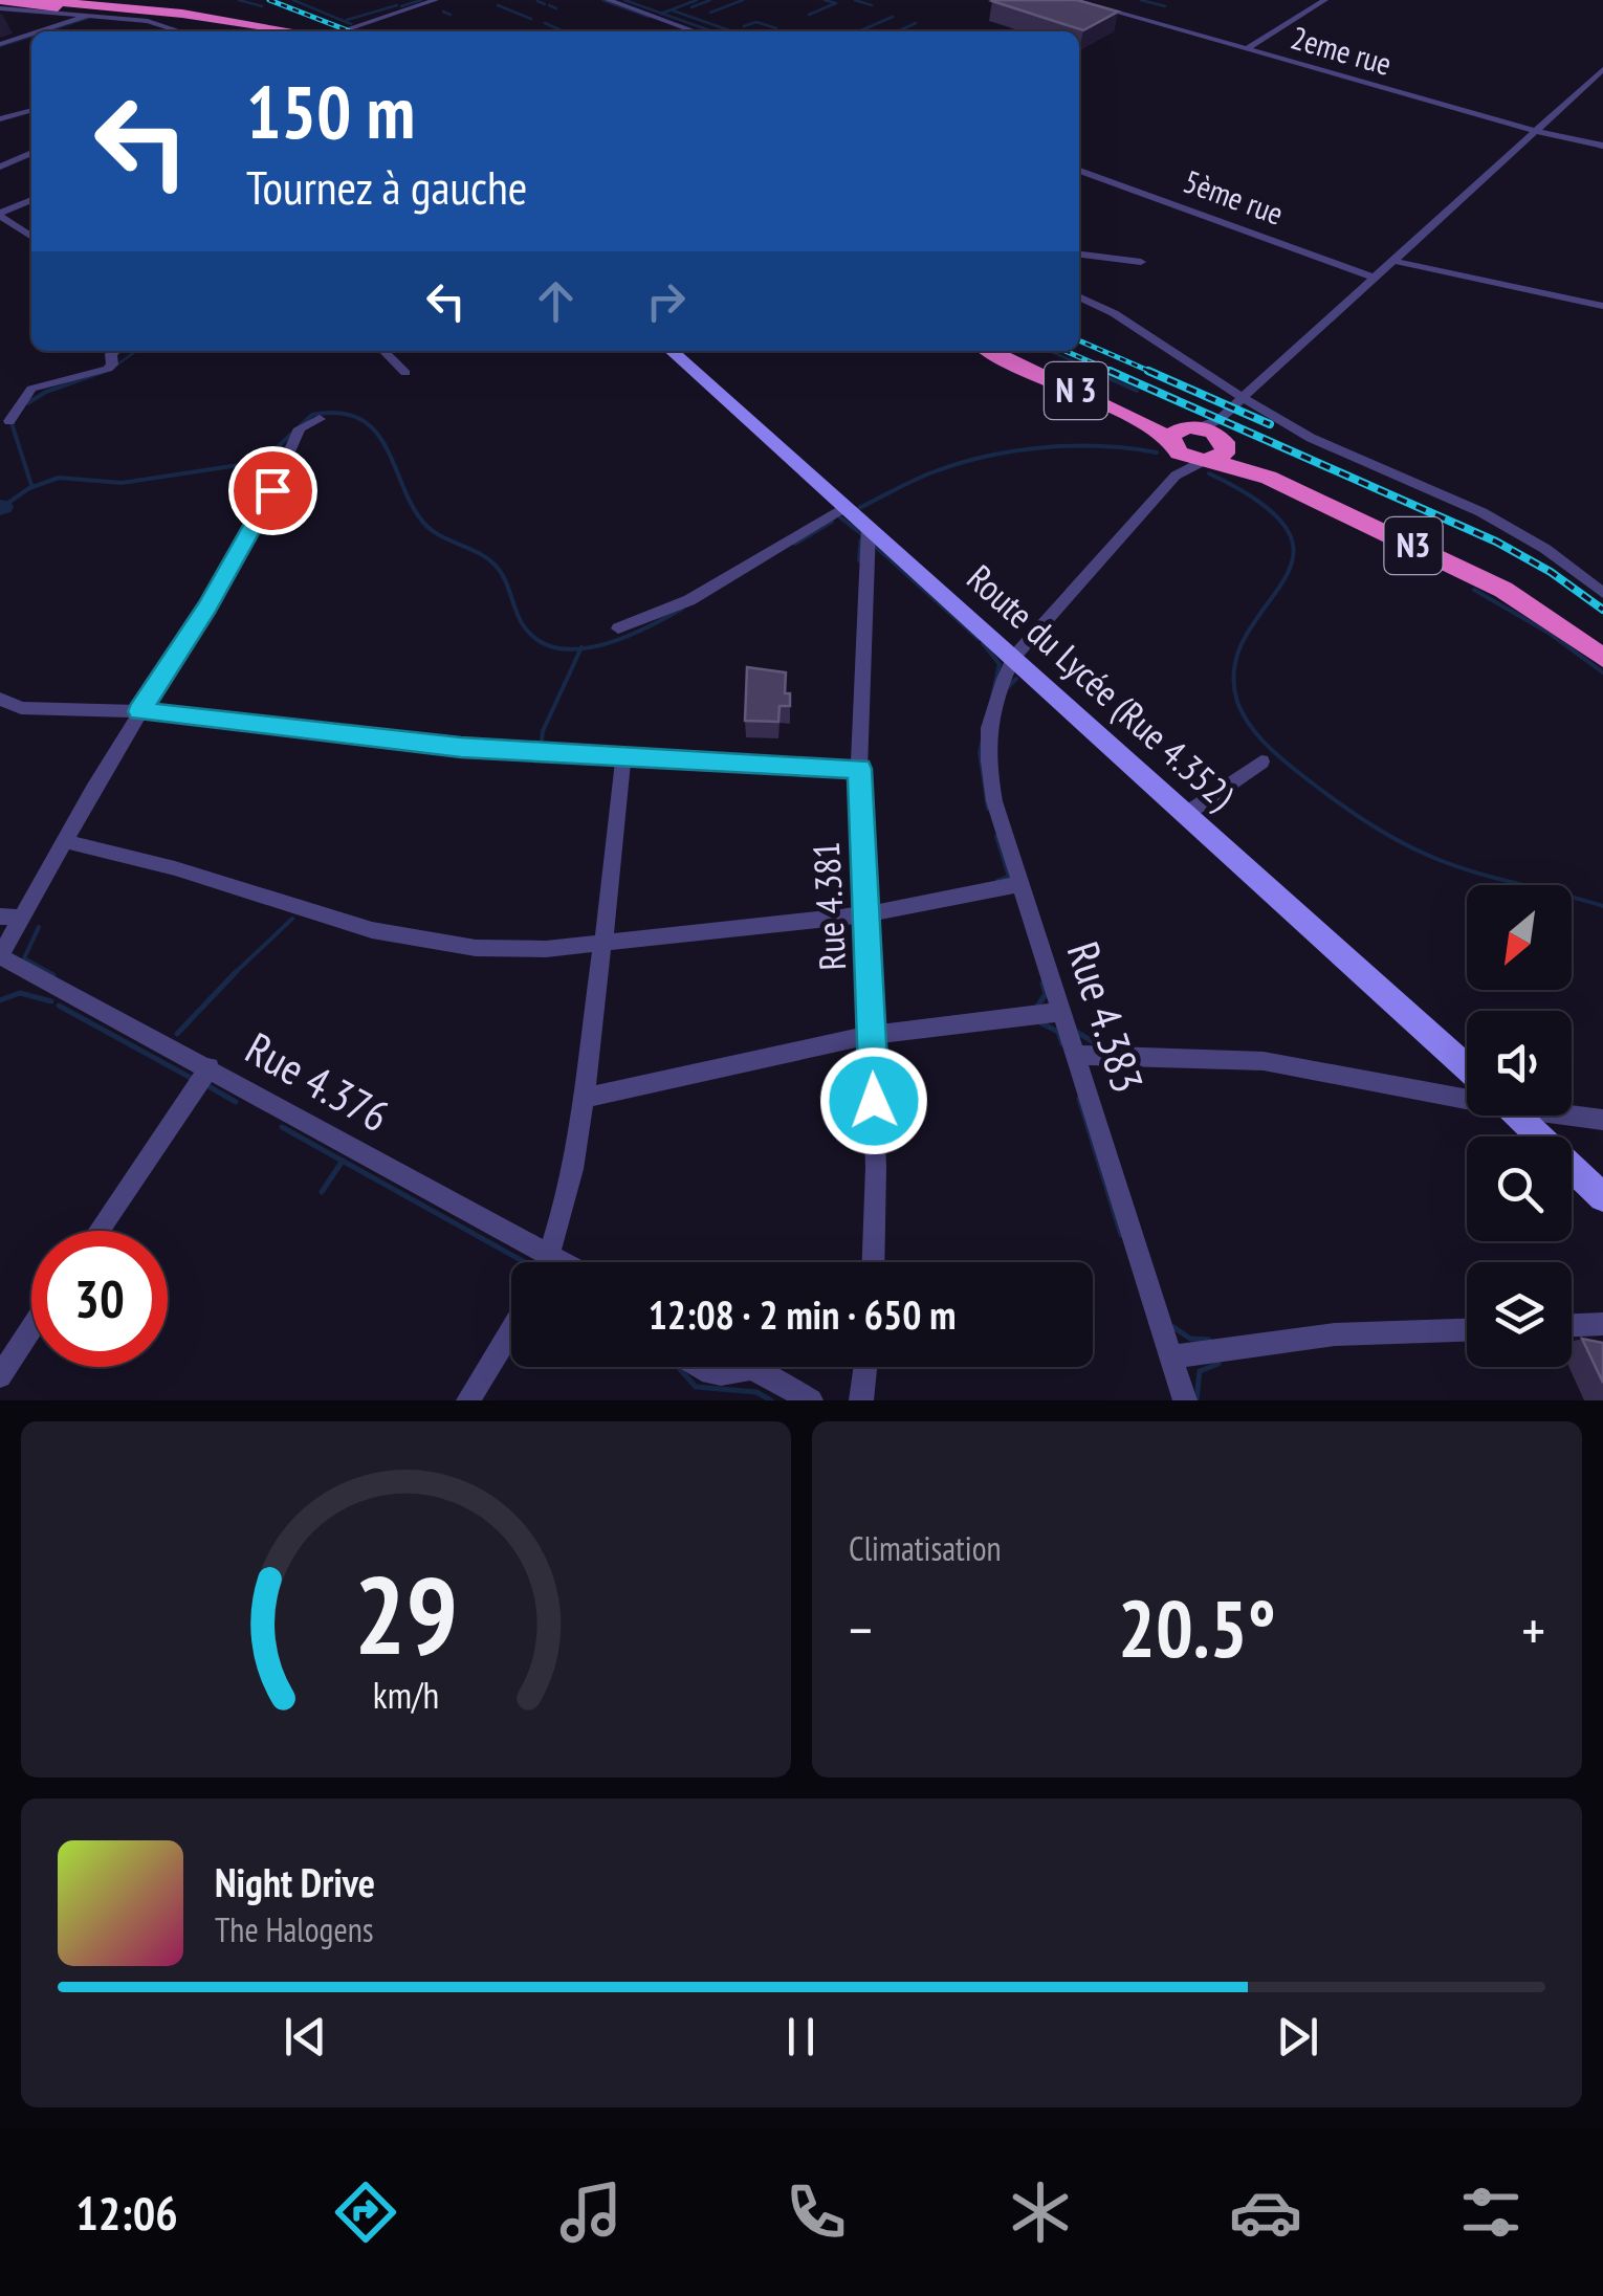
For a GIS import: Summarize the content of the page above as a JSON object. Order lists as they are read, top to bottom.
{
  "streets": {
    "highway": ["N 3", "N3"],
    "main road": ["Route du Lycée (Rue 4.352)"],
    "street": [
      "2eme rue",
      "5ème rue",
      "Rue 4.381",
      "Rue 4.383",
      "Rue 4.376"
    ]
  },
  "crossings": [
    ["Route du Lycée (Rue 4.352)", "Rue 4.381"],
    ["Route du Lycée (Rue 4.352)", "Rue 4.383"]
  ],
  "north": "bottom left",
  "page": {
    "turn": ["150 m", "Tournez à gauche"],
    "limit": "30",
    "trip": "12:08 · 2 min · 650 m",
    "tile": "Climatisation",
    "heat": ["−", "20.5°", "+"],
    "song": ["Night Drive", "The Halogens"],
    "tabs": "12:06",
    "gauge": ["29", "km/h"]
  }
}
